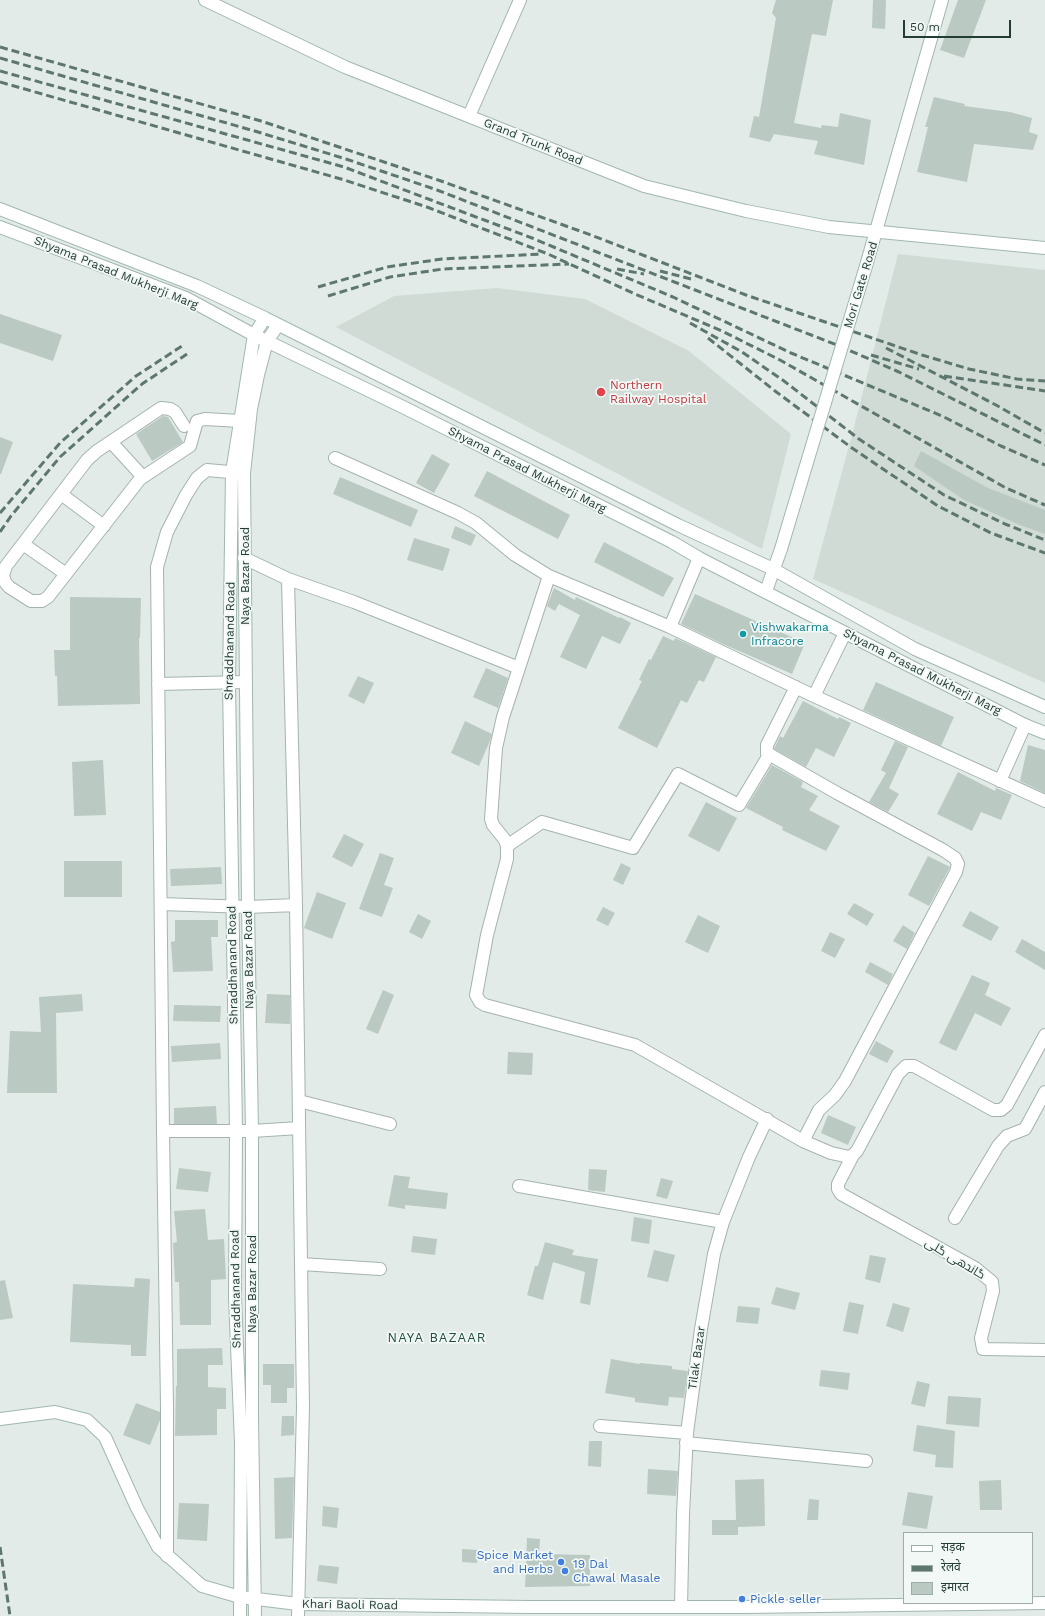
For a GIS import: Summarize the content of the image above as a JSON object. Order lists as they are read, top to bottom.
{
  "streets": {
    "street": [
      "Grand Trunk Road",
      "Shyama Prasad Mukherji Marg",
      "Mori Gate Road",
      "Naya Bazar Road",
      "Shraddhanand Road",
      "گاندھی گلی",
      "Tilak Bazar",
      "Khari Baoli Road"
    ]
  },
  "crossings": [
    ["Grand Trunk Road", "Mori Gate Road"],
    ["Shyama Prasad Mukherji Marg", "Mori Gate Road"],
    ["Shyama Prasad Mukherji Marg", "Naya Bazar Road"],
    ["Shyama Prasad Mukherji Marg", "Shraddhanand Road"],
    ["Naya Bazar Road", "Khari Baoli Road"],
    ["Shraddhanand Road", "Khari Baoli Road"],
    ["Tilak Bazar", "Khari Baoli Road"]
  ],
  "districts": ["NAYA BAZAAR"],
  "places": [
    "Northern Railway Hospital",
    "Vishwakarma Infracore",
    "Spice Market and Herbs",
    "19 Dal Chawal Masale",
    "Pickle seller"
  ],
  "legend": ["सड़क", "रेलवे", "इमारत"],
  "scale_bar": "50 m"
}
